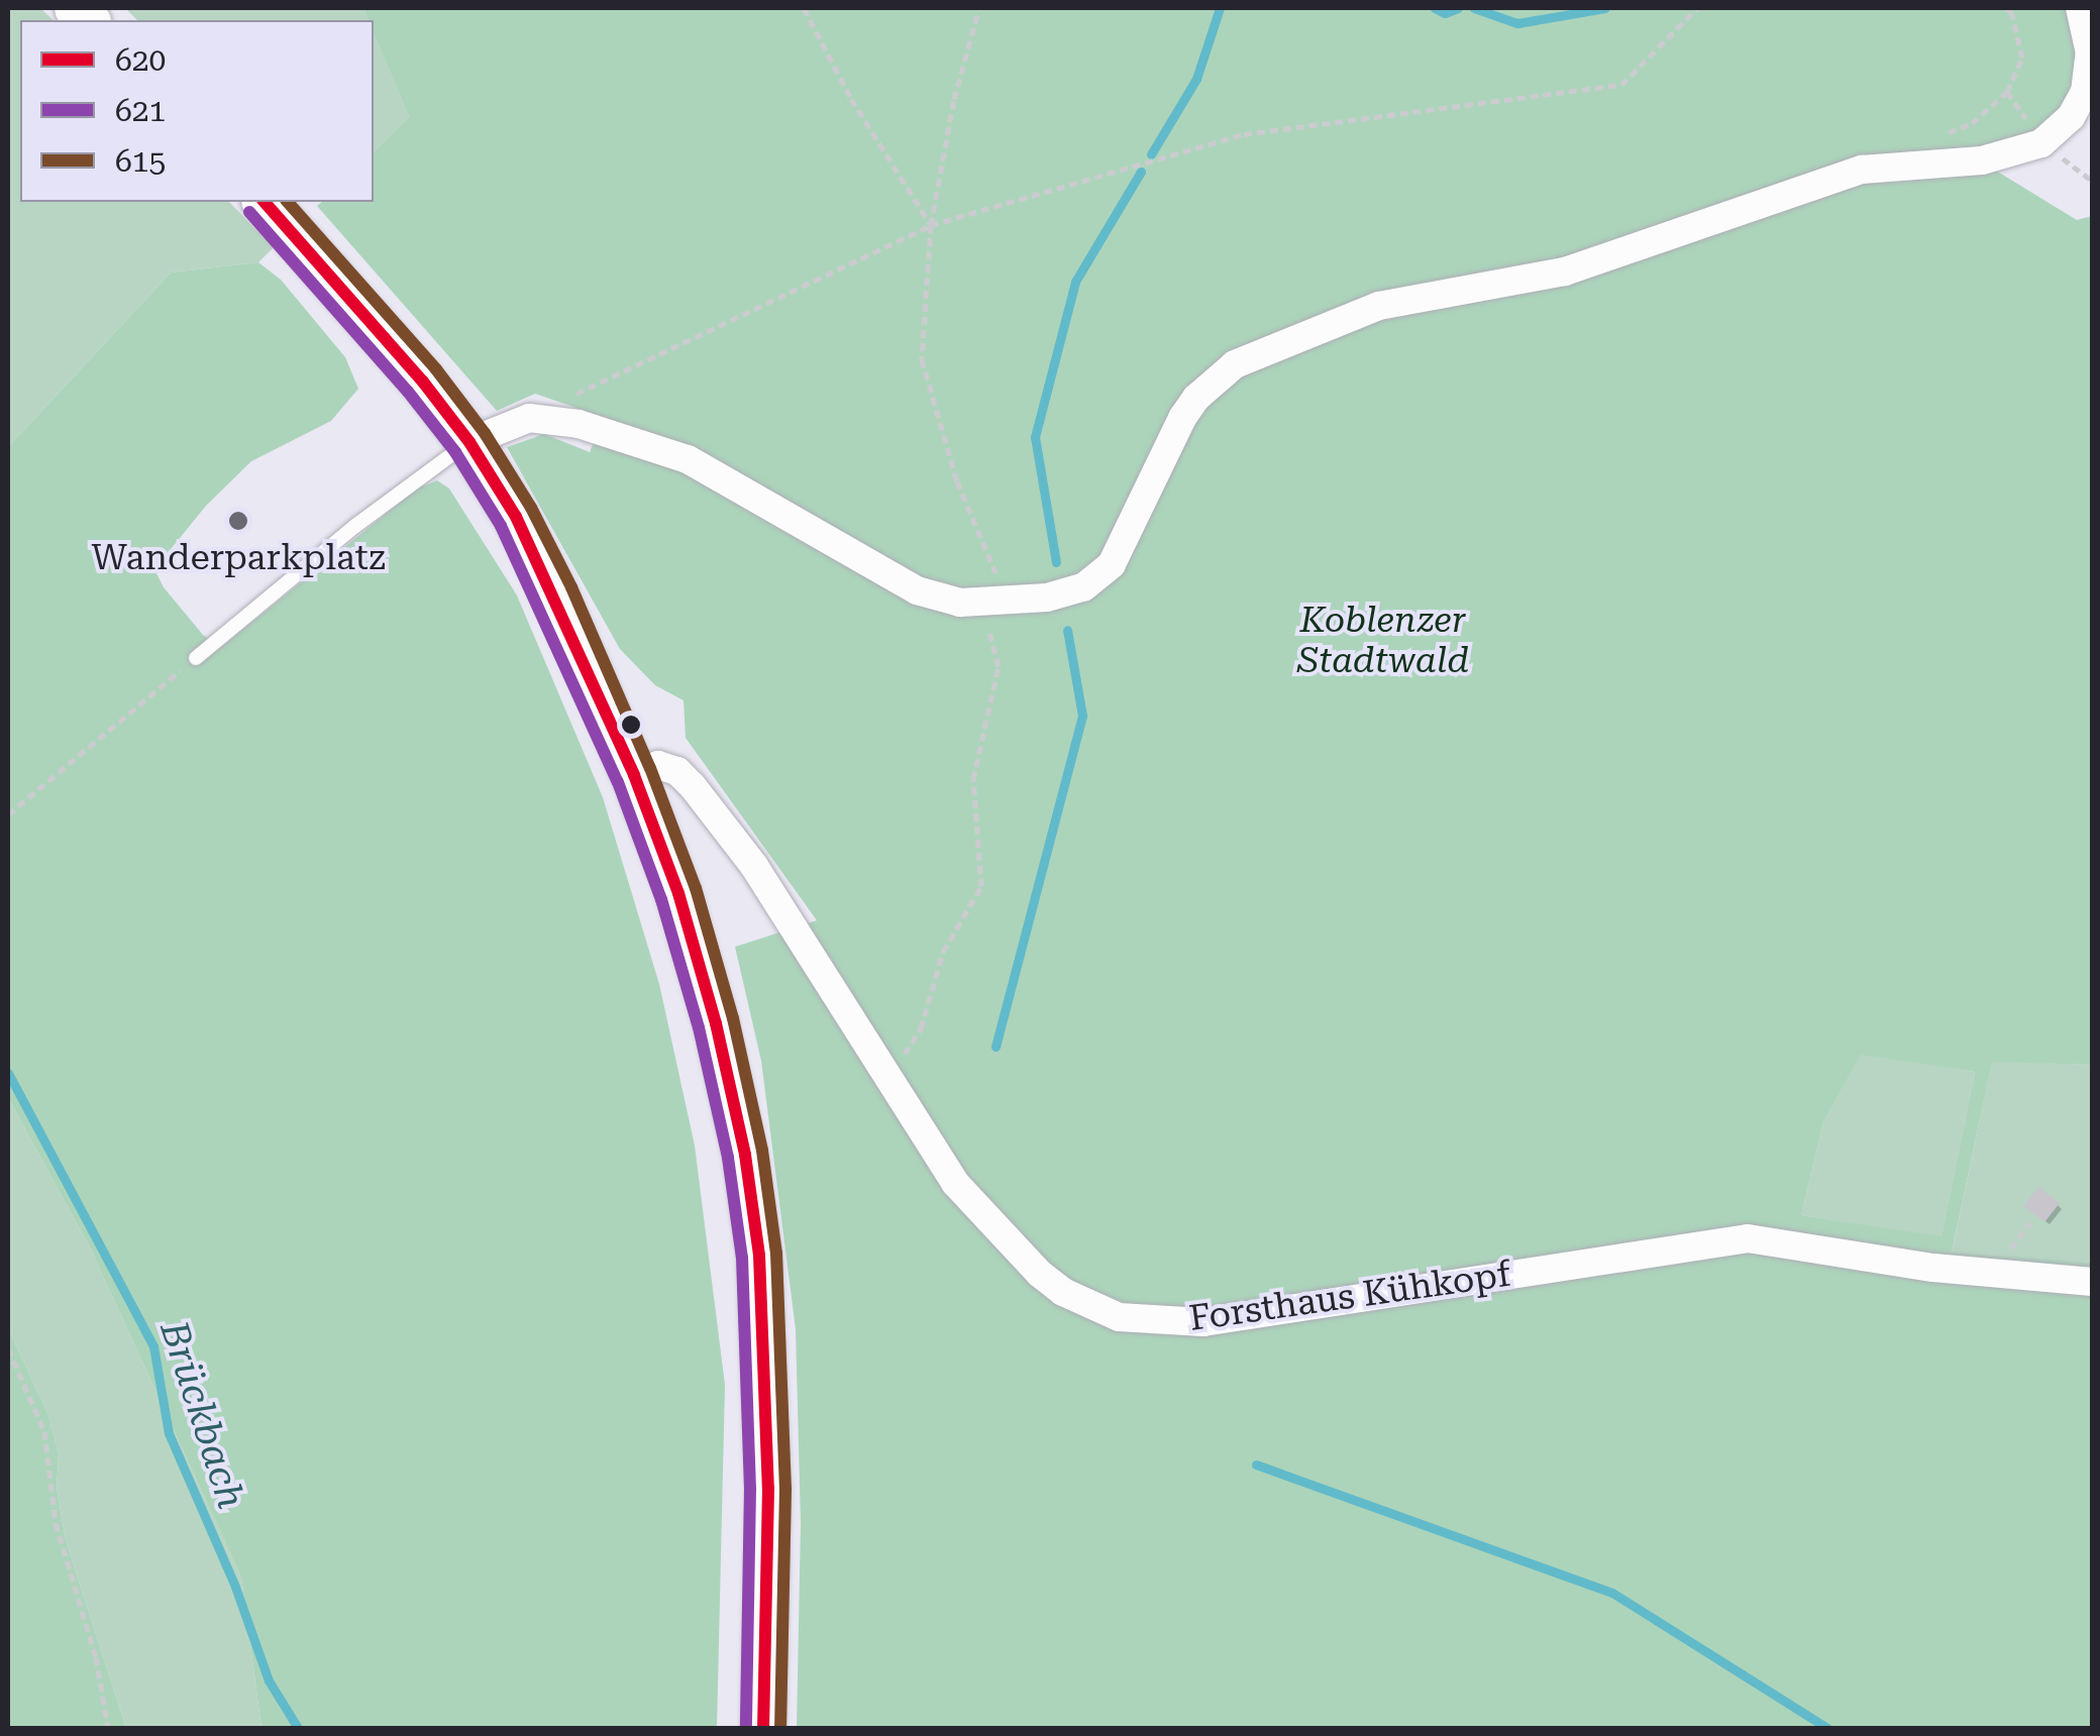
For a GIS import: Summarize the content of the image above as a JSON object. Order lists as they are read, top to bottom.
{
  "streets": {
    "street": ["Forsthaus Kühkopf"]
  },
  "water": ["Brückbach"],
  "parks": ["Koblenzer Stadtwald"],
  "places": ["Wanderparkplatz"],
  "lines": ["transit line 620", "transit line 615", "transit line 621"],
  "legend": ["620", "621", "615"]
}
